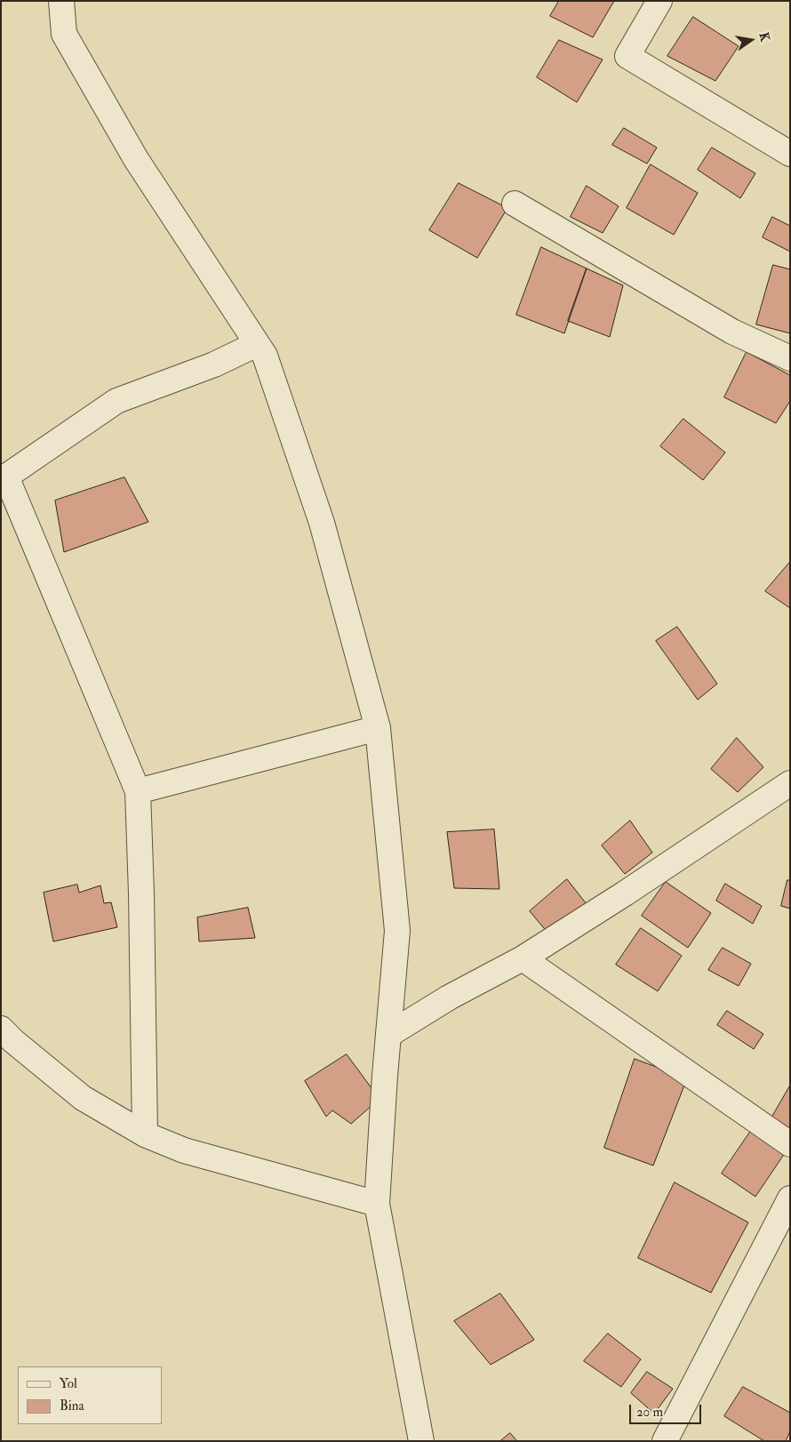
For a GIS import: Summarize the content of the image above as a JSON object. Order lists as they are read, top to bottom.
{
  "legend": ["Yol", "Bina"],
  "scale_bar": "20 m",
  "north": "right"
}
